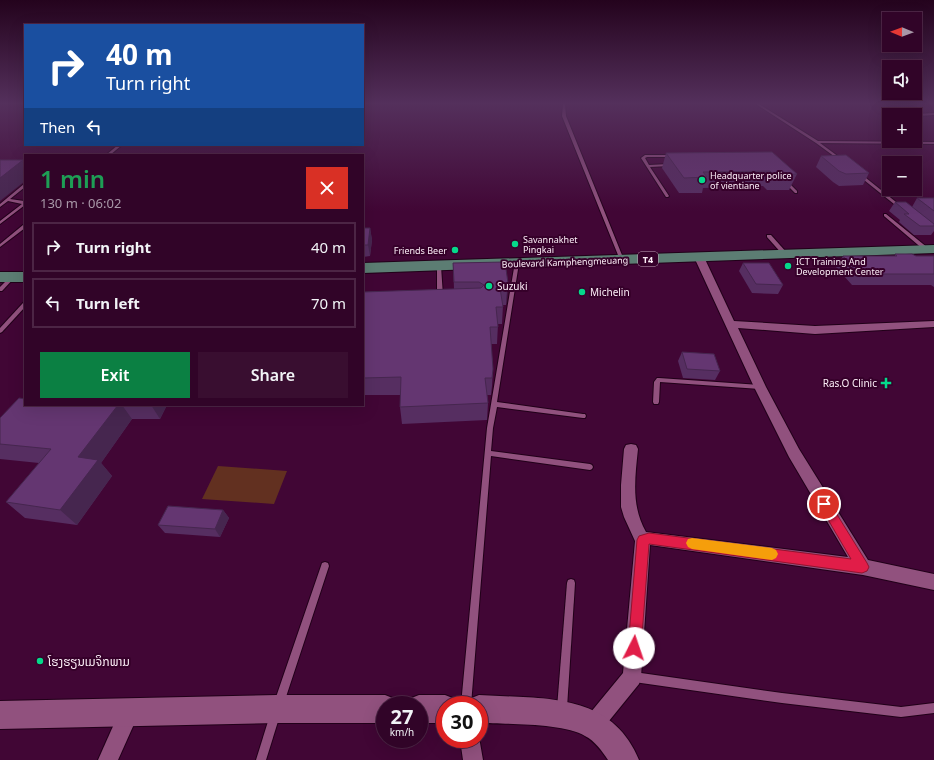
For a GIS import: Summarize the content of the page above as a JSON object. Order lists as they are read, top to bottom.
{
  "streets": {
    "main road": ["T4", "Boulevard Kamphengmeuang"]
  },
  "places": {
    "other": [
      "Headquarter police of vientiane",
      "Savannakhet Pingkai",
      "Friends Beer",
      "ICT Training And Development Center",
      "Suzuki",
      "Michelin",
      "ໂຮງຮຽນເມຈິກພາມ"
    ],
    "health": ["Ras.O Clinic"]
  },
  "north": "left",
  "page": {
    "map_buttons": ["+", "−"],
    "turn": ["40 m", "Turn right"],
    "then": "Then",
    "heading": ["1 min", "130 m · 06:02"],
    "list": [
      {
        "name": "Turn right",
        "value": "40 m"
      },
      {
        "name": "Turn left",
        "value": "70 m"
      }
    ],
    "buttons": ["Exit", "Share"],
    "speed": "27 km/h",
    "limit": "30"
  }
}
